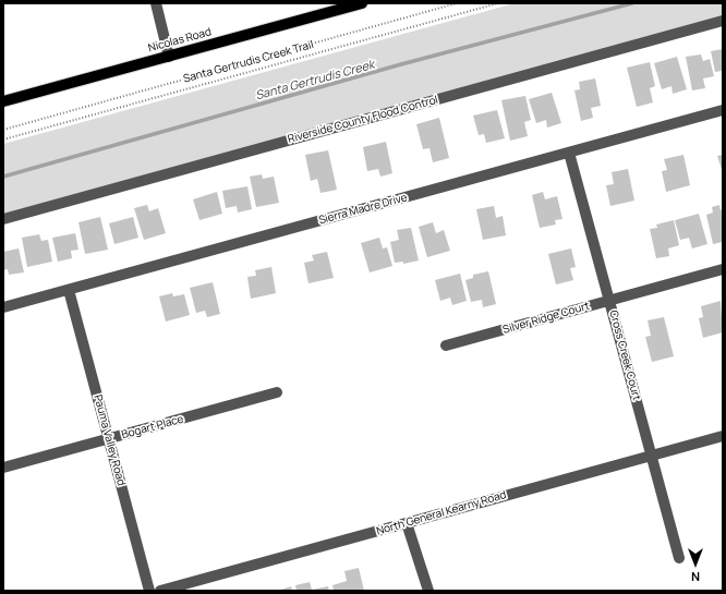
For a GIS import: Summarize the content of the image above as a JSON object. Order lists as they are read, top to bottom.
{
  "streets": {
    "main road": ["Nicolas Road"],
    "street": [
      "Riverside County Flood Control",
      "Sierra Madre Drive",
      "Silver Ridge Court",
      "Cross Creek Court",
      "Bogart Place",
      "Pauma Valley Road",
      "North General Kearny Road"
    ],
    "path": ["Santa Gertrudis Creek Trail"]
  },
  "crossings": [
    ["Sierra Madre Drive", "Cross Creek Court"],
    ["Sierra Madre Drive", "Pauma Valley Road"],
    ["Silver Ridge Court", "Cross Creek Court"],
    ["Cross Creek Court", "North General Kearny Road"],
    ["Bogart Place", "Pauma Valley Road"]
  ],
  "water": ["Santa Gertrudis Creek"],
  "north": "bottom"
}
